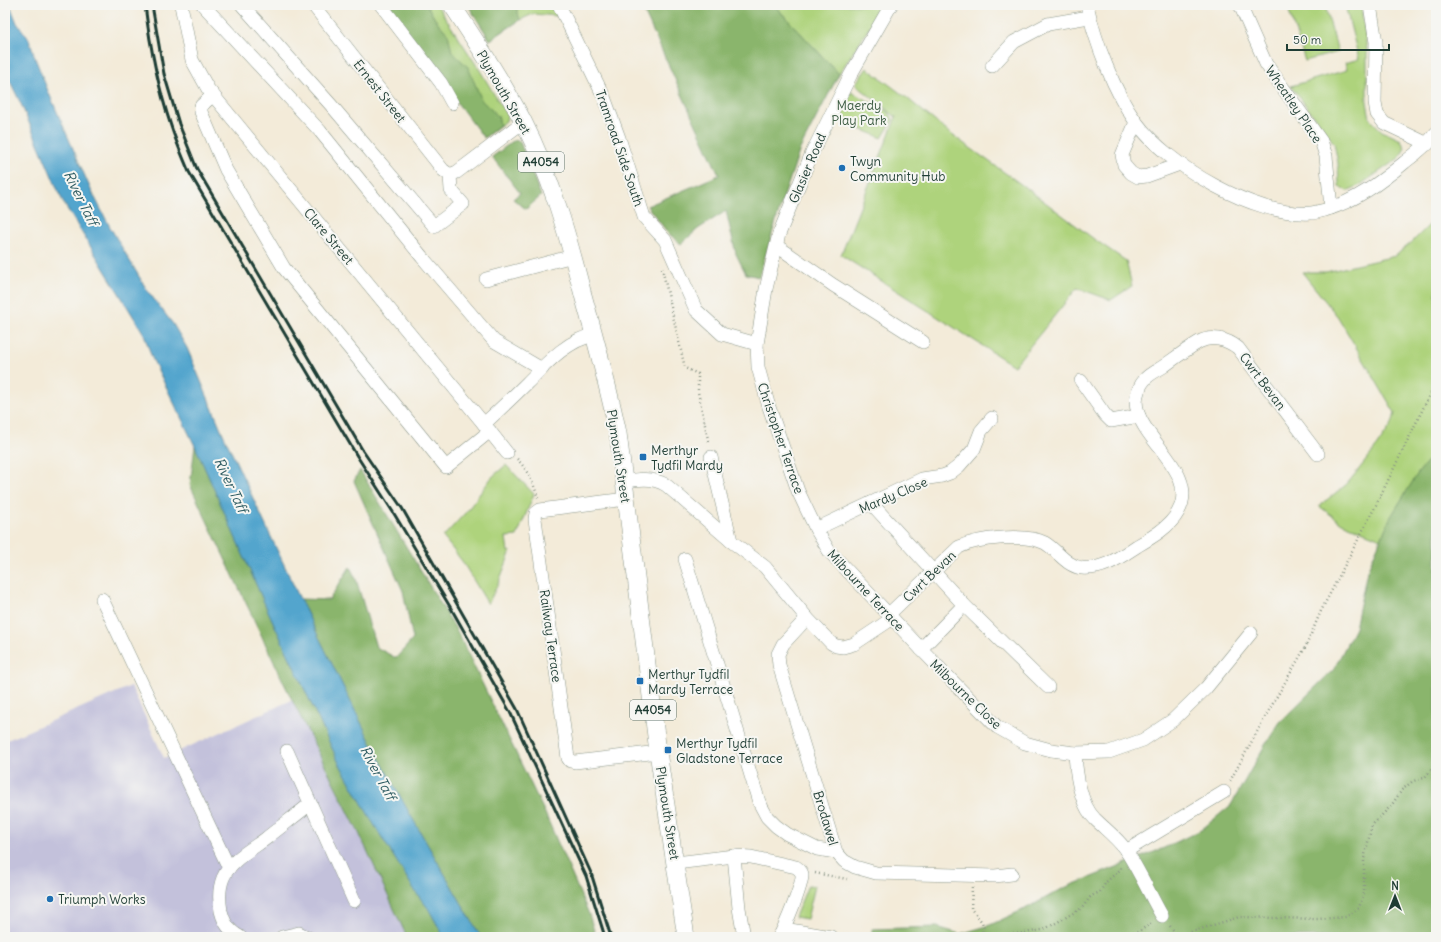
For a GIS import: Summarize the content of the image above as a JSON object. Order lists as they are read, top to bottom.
{
  "streets": {
    "main road": ["Plymouth Street", "A4054"],
    "street": [
      "Ernest Street",
      "Wheatley Place",
      "Tramroad Side South",
      "Glasier Road",
      "Clare Street",
      "Cwrt Bevan",
      "Christopher Terrace",
      "Mardy Close",
      "Milbourne Terrace",
      "Railway Terrace",
      "Milbourne Close",
      "Brodawel"
    ]
  },
  "crossings": [
    ["Plymouth Street", "Cwrt Bevan"],
    ["Plymouth Street", "Railway Terrace"],
    ["Tramroad Side South", "Glasier Road"],
    ["Tramroad Side South", "Christopher Terrace"],
    ["Glasier Road", "Christopher Terrace"],
    ["Cwrt Bevan", "Milbourne Terrace"],
    ["Cwrt Bevan", "Brodawel"],
    ["Christopher Terrace", "Mardy Close"],
    ["Christopher Terrace", "Milbourne Terrace"],
    ["Mardy Close", "Milbourne Terrace"],
    ["Milbourne Terrace", "Milbourne Close"]
  ],
  "water": ["River Taff"],
  "parks": ["Maerdy Play Park"],
  "places": {
    "other": ["Twyn Community Hub", "Triumph Works"],
    "transit": ["Merthyr Tydfil Mardy", "Merthyr Tydfil Mardy Terrace", "Merthyr Tydfil Gladstone Terrace"]
  },
  "scale_bar": "50 m",
  "north": "top"
}
